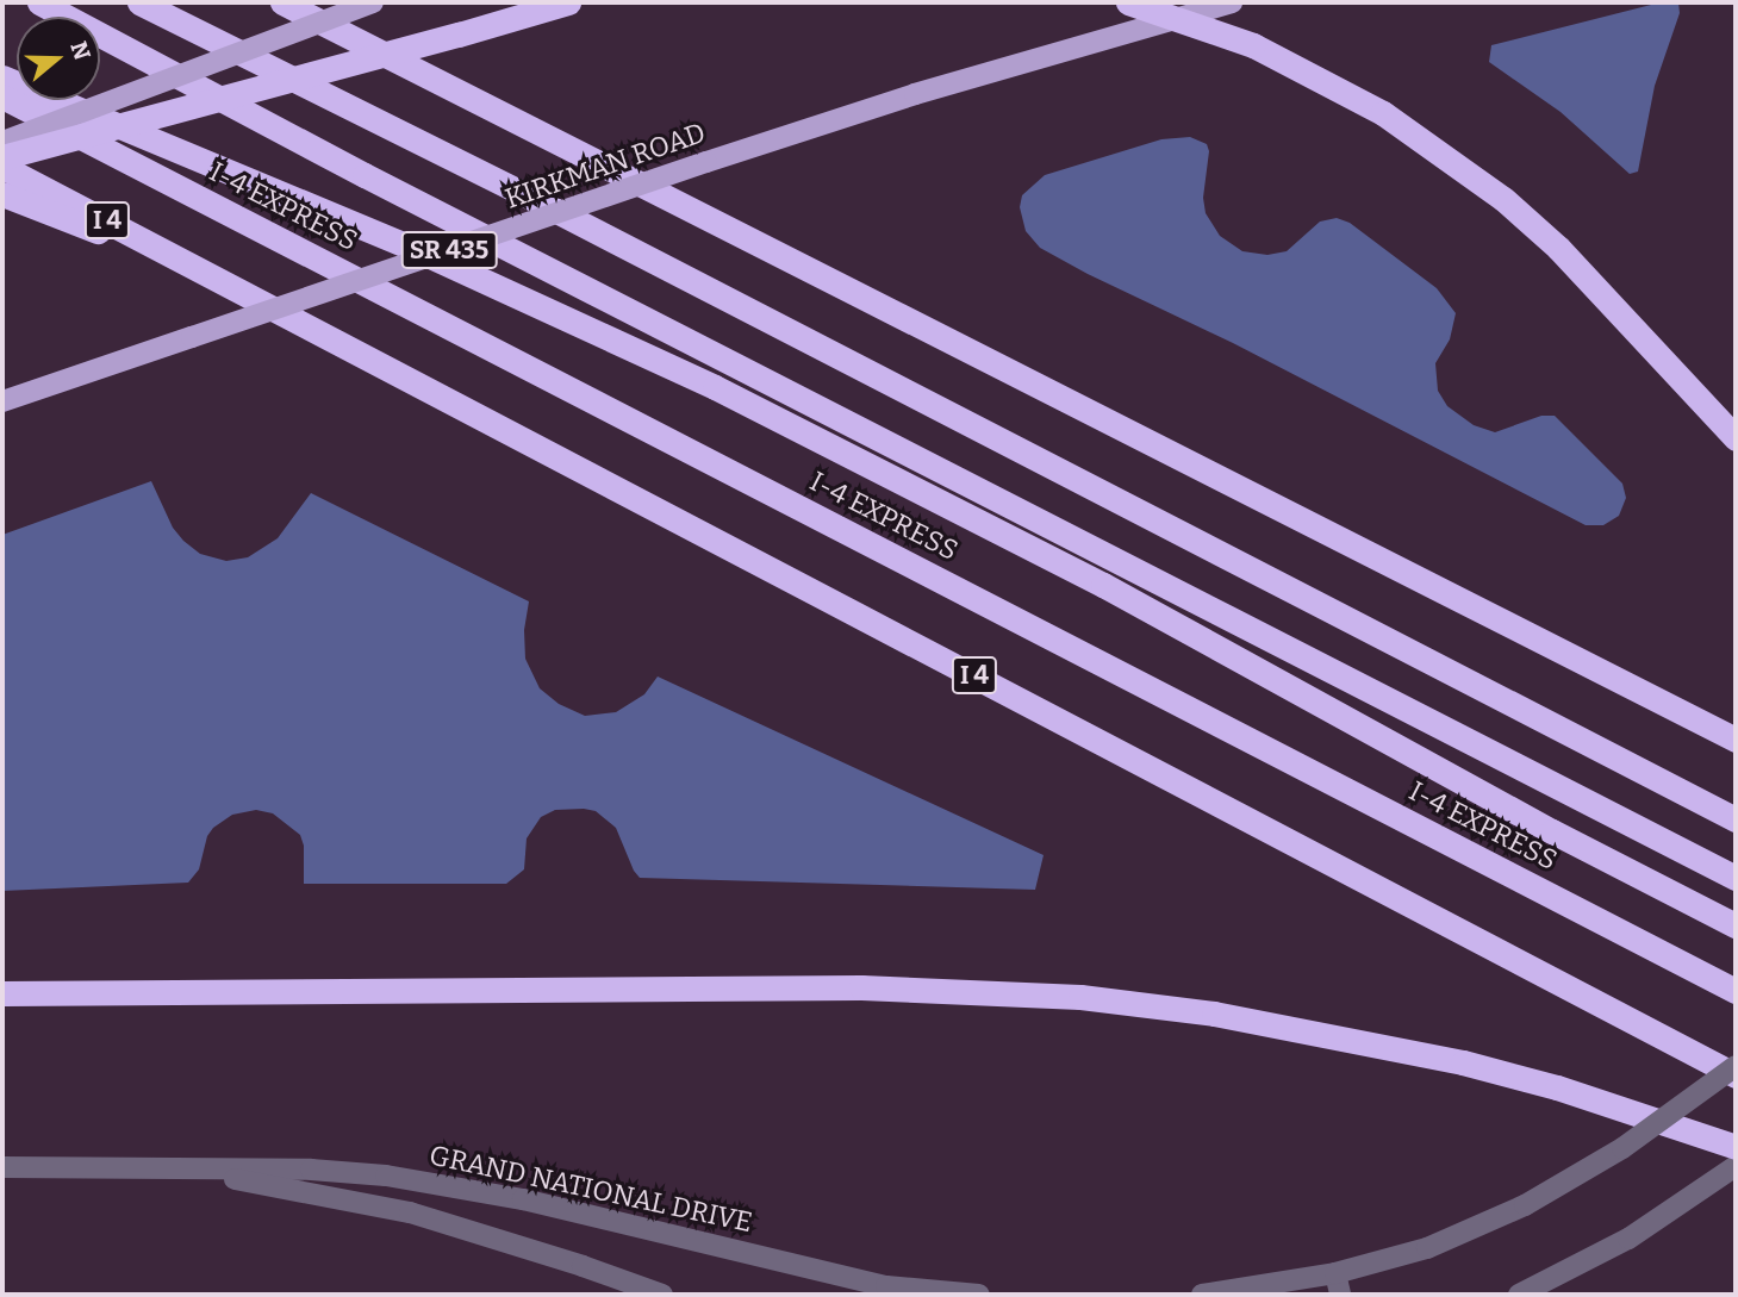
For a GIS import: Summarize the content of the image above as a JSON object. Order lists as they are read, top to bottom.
{
  "streets": {
    "highway": ["I-4 EXPRESS", "I 4"],
    "main road": ["KIRKMAN ROAD", "SR 435"],
    "street": ["GRAND NATIONAL DRIVE"]
  },
  "north": "right"
}
